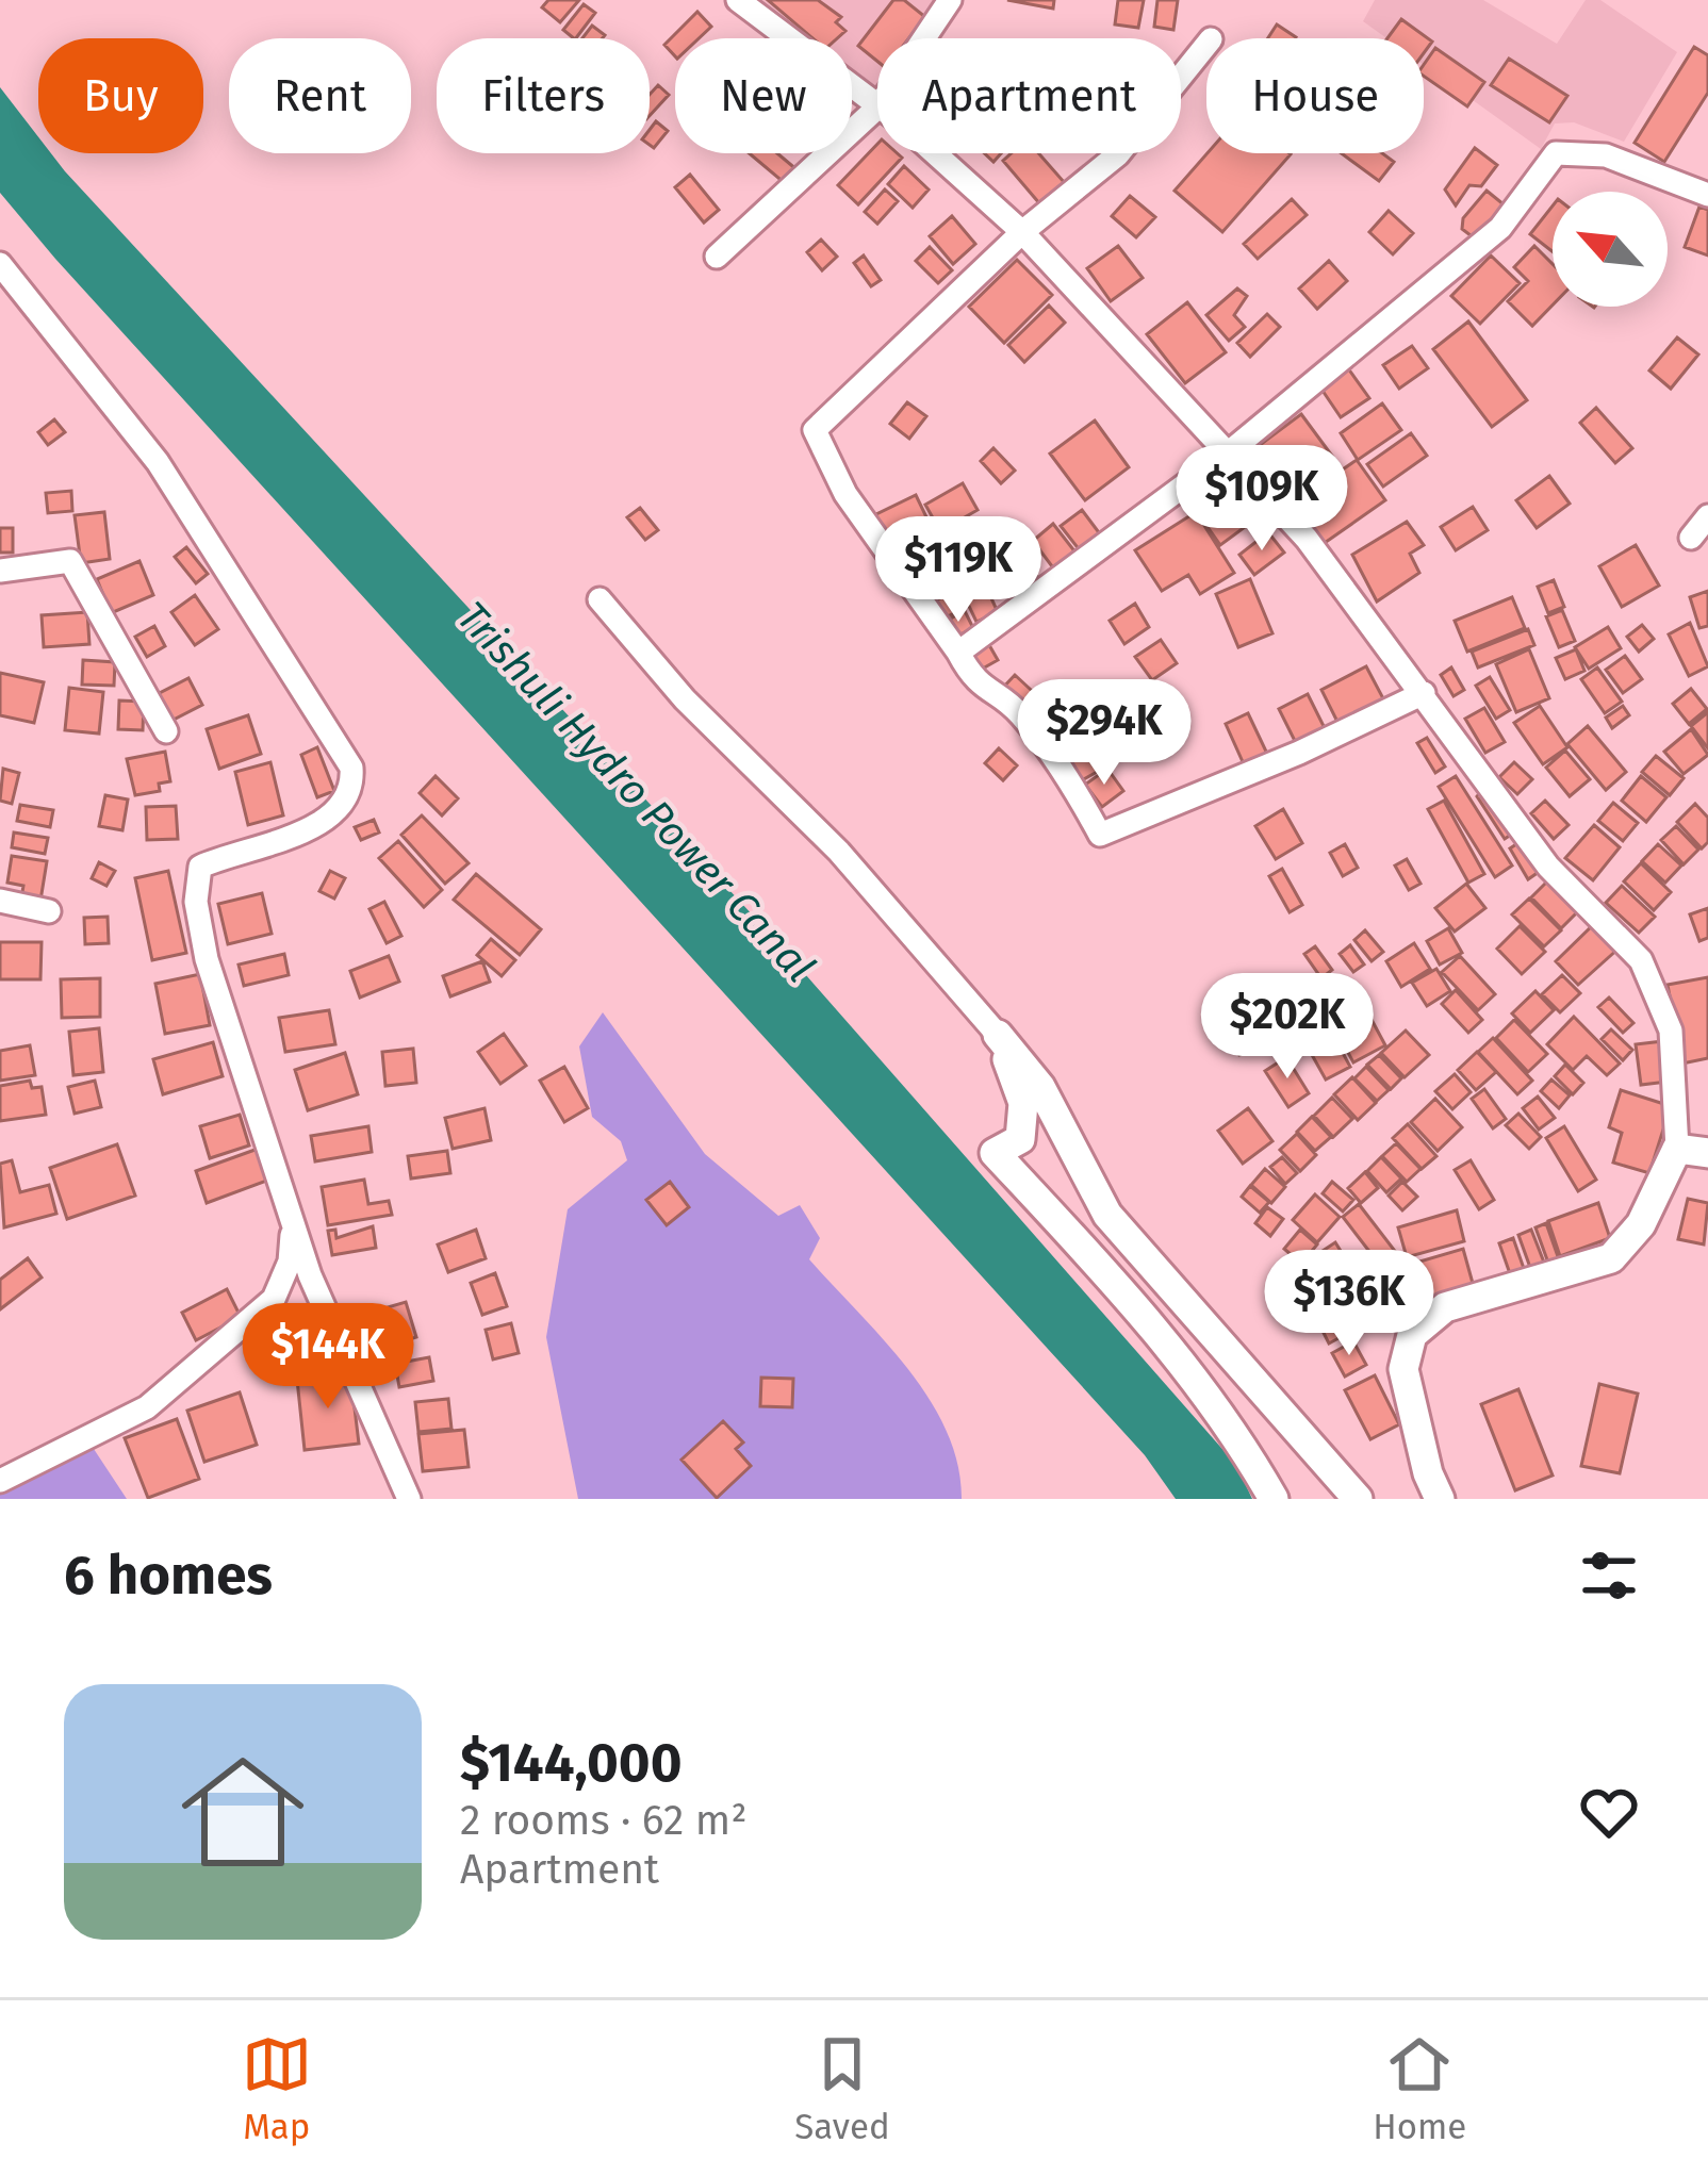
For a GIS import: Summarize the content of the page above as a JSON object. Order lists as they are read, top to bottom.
{
  "water": ["Trishuli Hydro Power Canal"],
  "north": "top left",
  "page": {
    "chip": [
      "Buy",
      "Rent",
      "Filters",
      "New",
      "Apartment",
      "House"
    ],
    "price": [
      "$109K",
      "$119K",
      "$294K",
      "$202K",
      "$136K",
      "$144K"
    ],
    "heading": "6 homes",
    "list": [
      {
        "name": "$144,000",
        "note": "2 rooms · 62 m² · Apartment"
      }
    ],
    "tabs": ["Map", "Saved", "Home"]
  }
}
